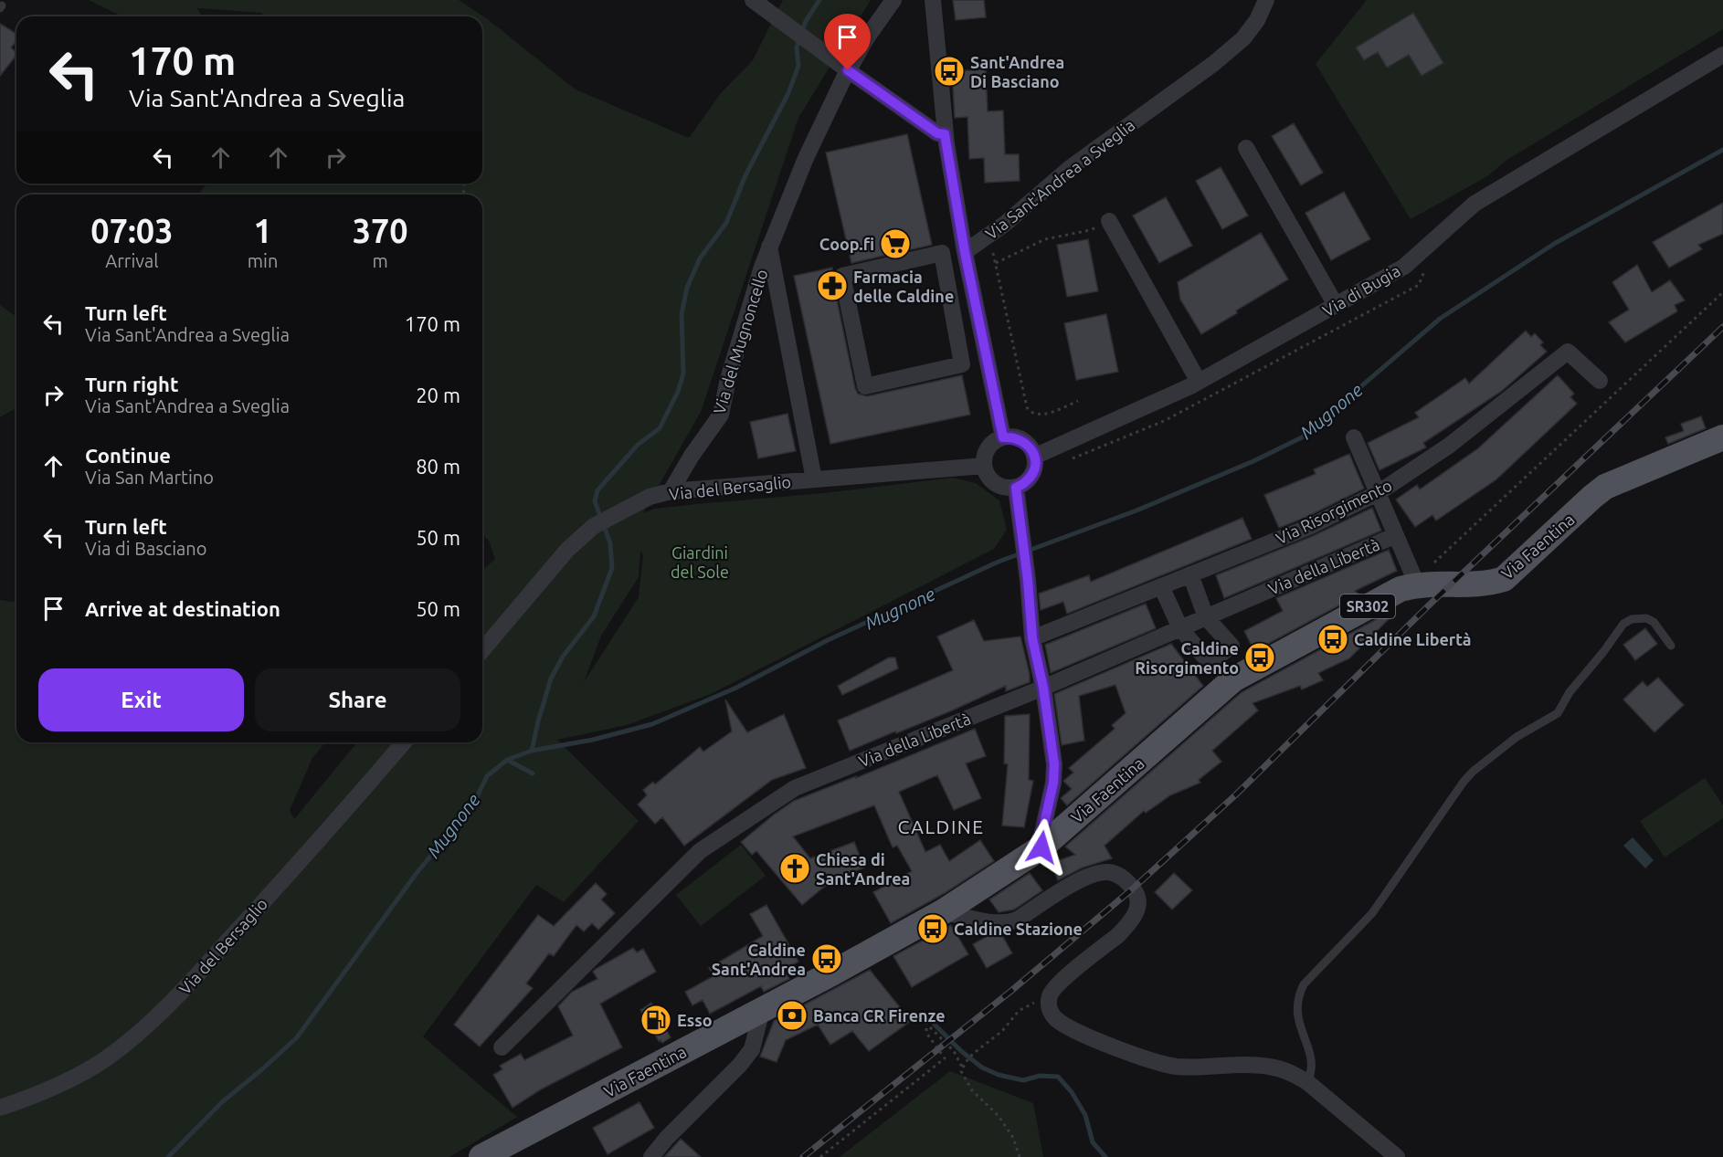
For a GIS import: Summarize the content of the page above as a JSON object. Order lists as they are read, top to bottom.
{
  "streets": {
    "main road": ["Via Faentina", "SR302"],
    "street": [
      "Via Sant'Andrea a Sveglia",
      "Via di Bugia",
      "Via del Mugnoncello",
      "Via del Bersaglio",
      "Via Risorgimento",
      "Via della Libertà"
    ]
  },
  "crossings": [
    ["Via di Bugia", "Via del Bersaglio"],
    ["Via del Mugnoncello", "Via del Bersaglio"]
  ],
  "districts": ["CALDINE"],
  "water": ["Mugnone"],
  "parks": ["Giardini del Sole"],
  "places": {
    "bus stop": [
      "Sant'Andrea Di Basciano",
      "Caldine Libertà",
      "Caldine Risorgimento",
      "Caldine Stazione",
      "Caldine Sant'Andrea"
    ],
    "supermarket": ["Coop.fi"],
    "pharmacy": ["Farmacia delle Caldine"],
    "church": ["Chiesa di Sant'Andrea"],
    "bank": ["Banca CR Firenze"],
    "fuel station": ["Esso"]
  },
  "page": {
    "turn": ["170 m", "Via Sant'Andrea a Sveglia"],
    "eta": [
      "07:03",
      "Arrival",
      "1",
      "min",
      "370",
      "m"
    ],
    "list": [
      {
        "name": "Turn left",
        "note": "Via Sant'Andrea a Sveglia",
        "value": "170 m"
      },
      {
        "name": "Turn right",
        "note": "Via Sant'Andrea a Sveglia",
        "value": "20 m"
      },
      {
        "name": "Continue",
        "note": "Via San Martino",
        "value": "80 m"
      },
      {
        "name": "Turn left",
        "note": "Via di Basciano",
        "value": "50 m"
      },
      {
        "name": "Arrive at destination",
        "value": "50 m"
      }
    ],
    "buttons": ["Exit", "Share"]
  }
}
